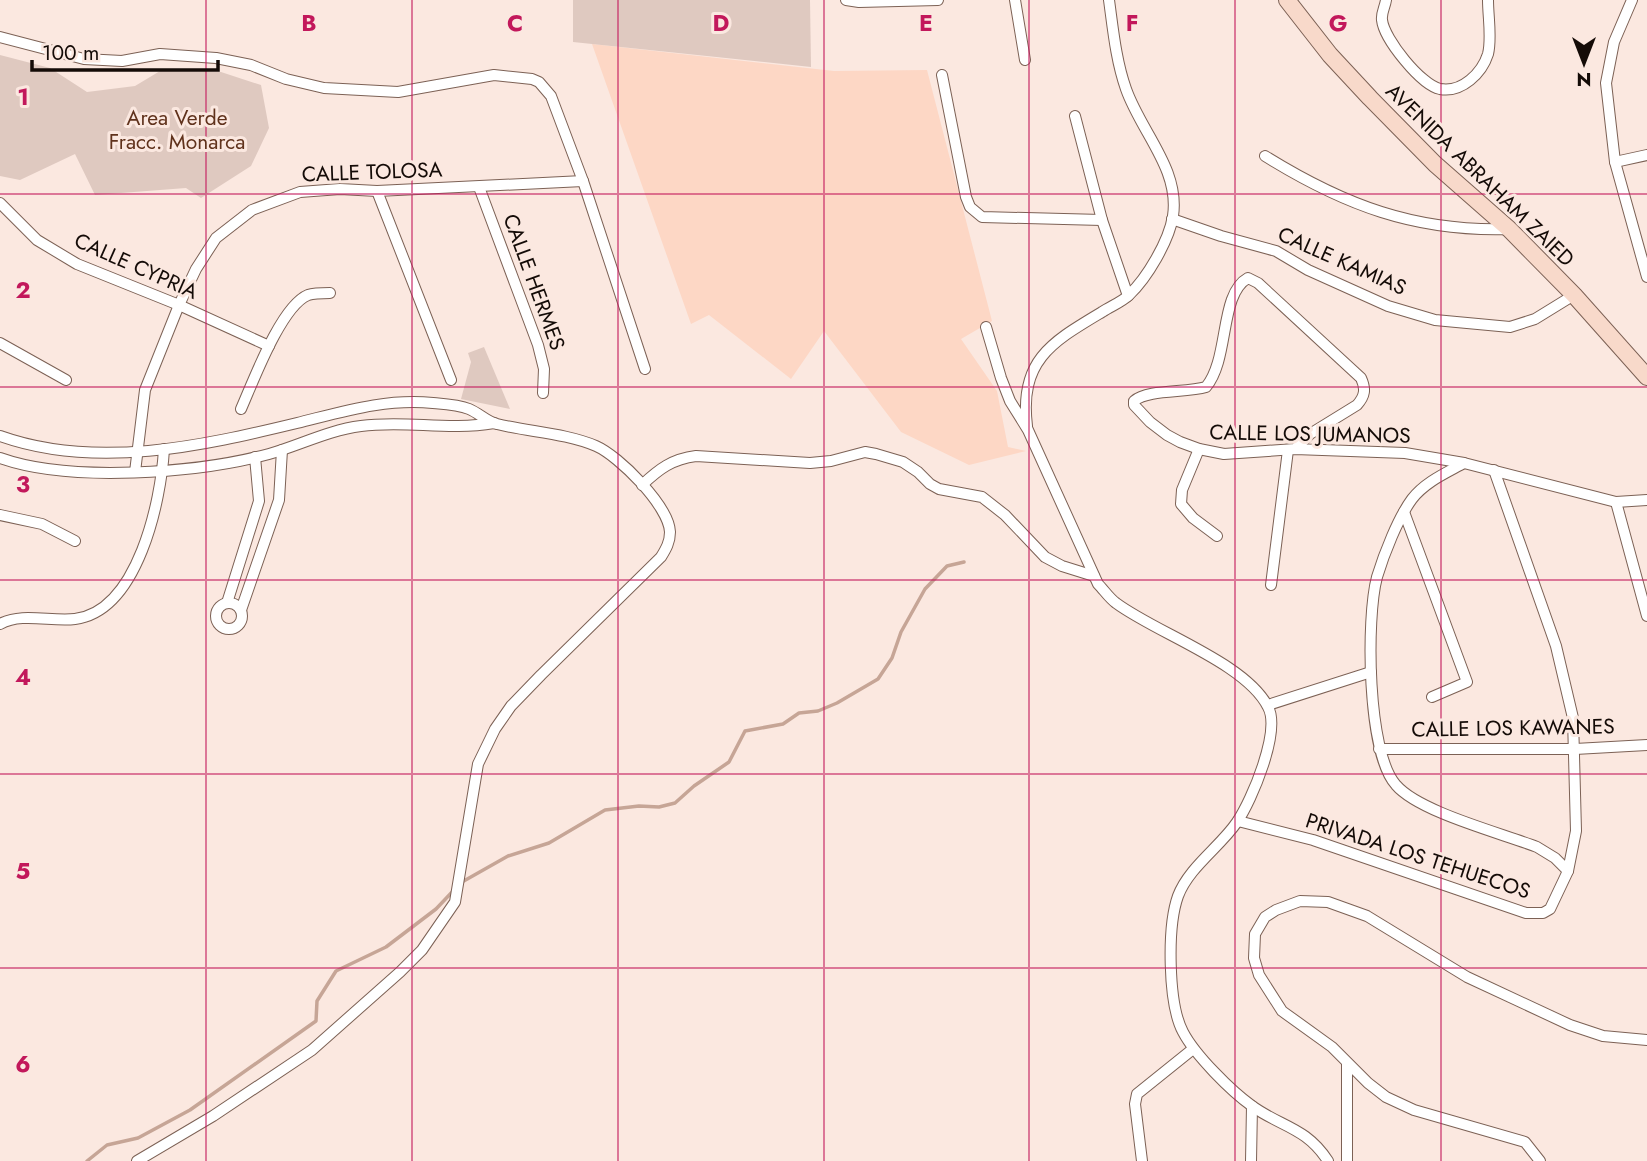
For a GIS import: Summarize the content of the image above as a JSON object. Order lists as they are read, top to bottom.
{
  "streets": {
    "street": [
      "CALLE TOLOSA",
      "AVENIDA ABRAHAM ZAIED",
      "CALLE KAMIAS",
      "CALLE CYPRIA",
      "CALLE HERMES",
      "CALLE LOS JUMANOS",
      "CALLE LOS KAWANES",
      "PRIVADA LOS TEHUECOS"
    ]
  },
  "crossings": [
    ["CALLE TOLOSA", "CALLE CYPRIA"],
    ["CALLE TOLOSA", "CALLE HERMES"],
    ["AVENIDA ABRAHAM ZAIED", "CALLE KAMIAS"],
    ["CALLE LOS JUMANOS", "PRIVADA LOS TEHUECOS"],
    ["CALLE LOS KAWANES", "PRIVADA LOS TEHUECOS"]
  ],
  "parks": ["Area Verde Fracc. Monarca"],
  "scale_bar": "100 m",
  "north": "bottom",
  "grid": {
    "columns": [
      "B",
      "C",
      "D",
      "E",
      "F",
      "G"
    ],
    "rows": [
      "1",
      "2",
      "3",
      "4",
      "5",
      "6"
    ]
  }
}
